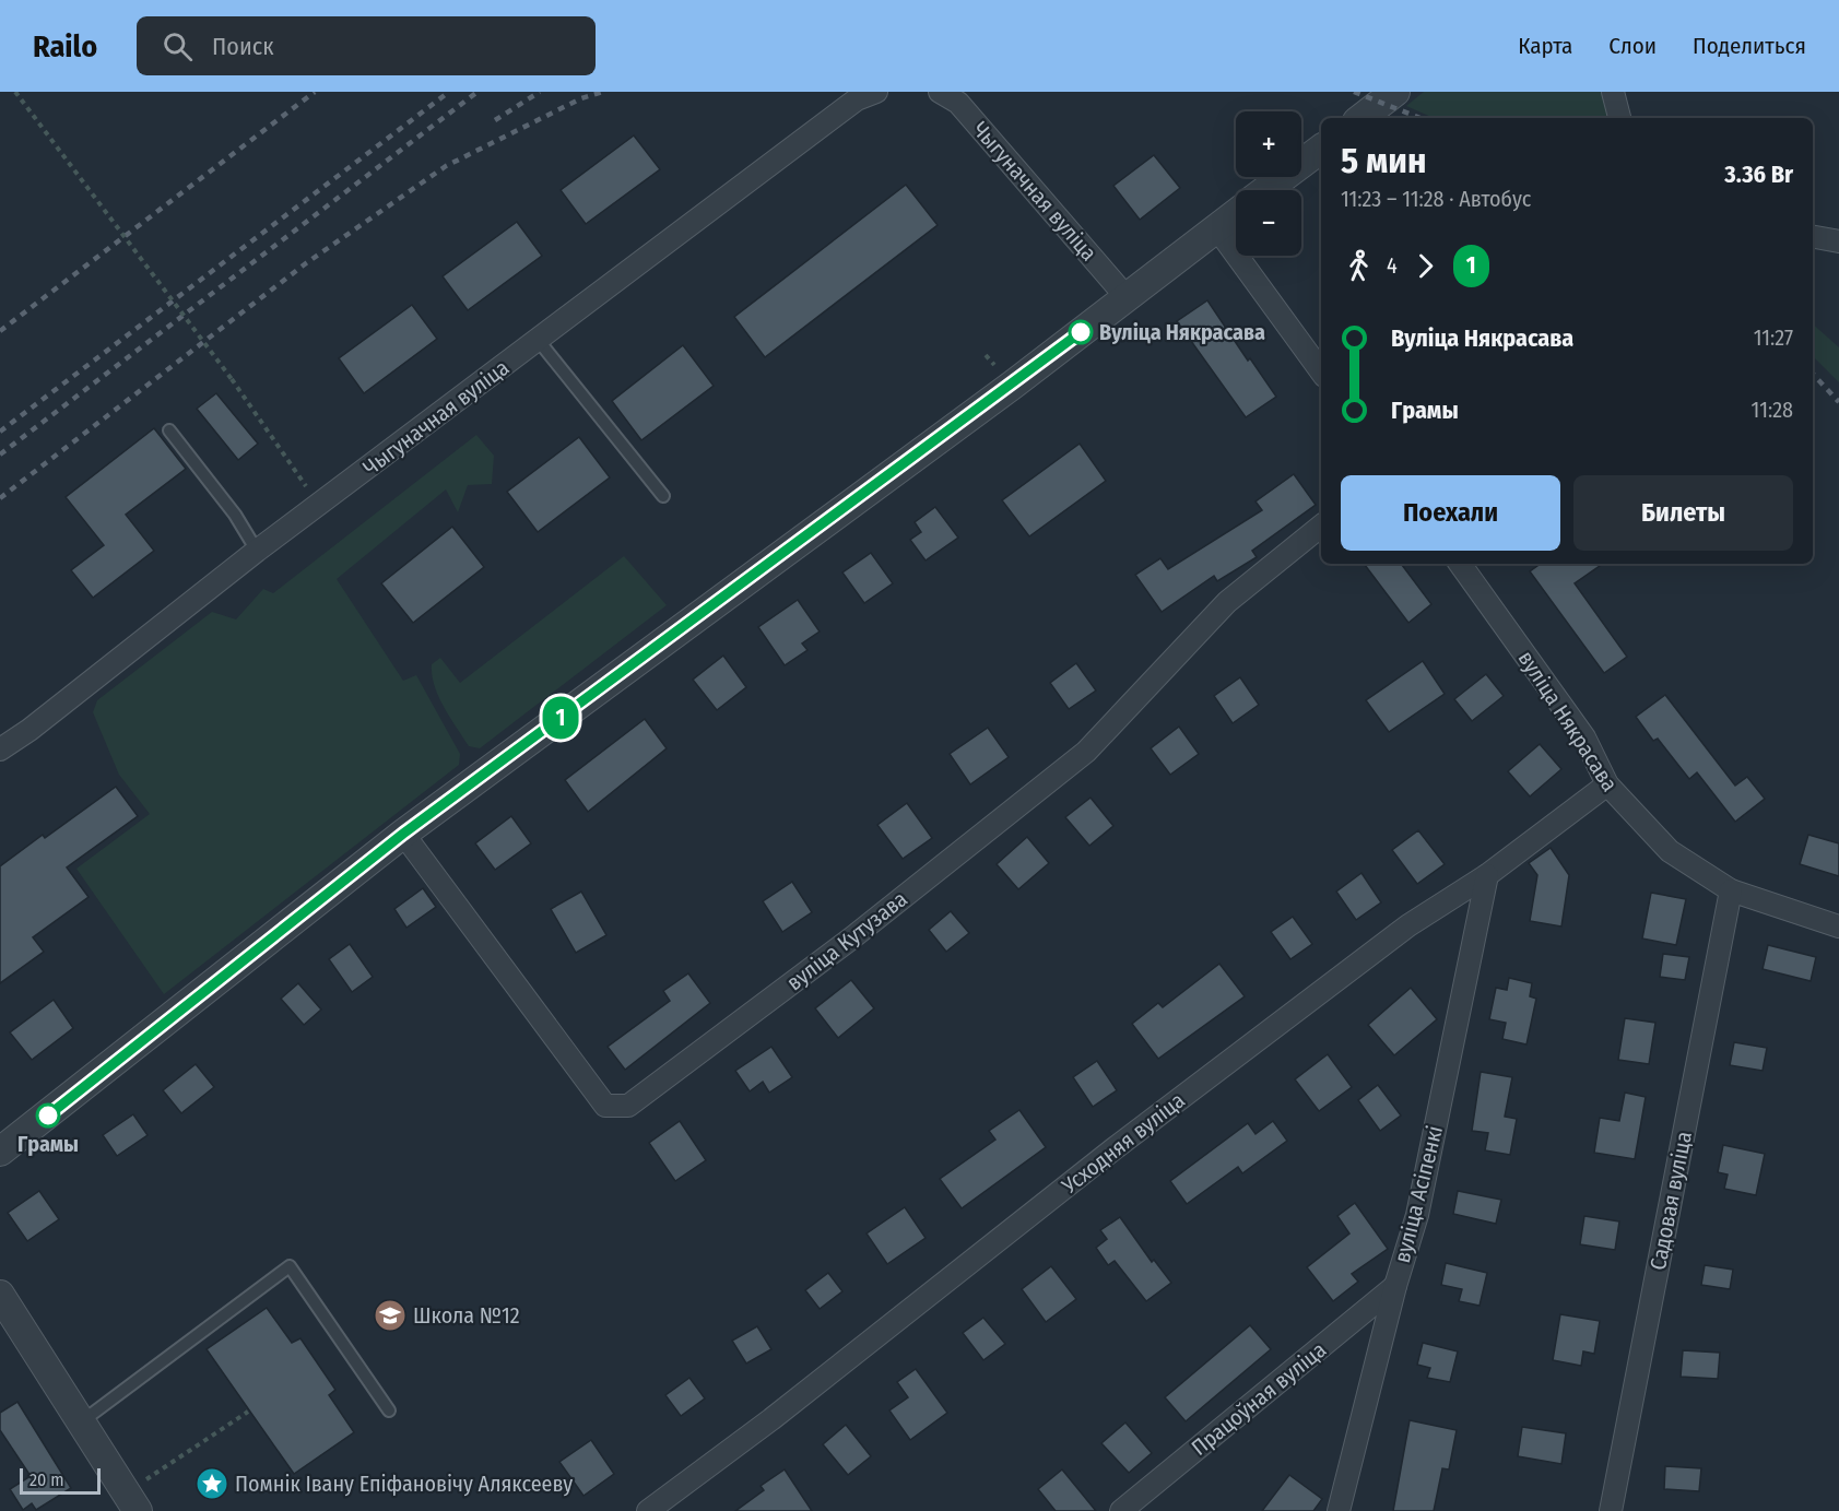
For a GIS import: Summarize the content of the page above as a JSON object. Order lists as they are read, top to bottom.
{
  "streets": {
    "street": [
      "Чыгуначная вуліца",
      "вуліца Някрасава",
      "вуліца Кутузава",
      "Усходняя вуліца",
      "вуліца Асіпенкі",
      "Садовая вуліца",
      "Працоўная вуліца"
    ]
  },
  "crossings": [
    ["вуліца Някрасава", "Усходняя вуліца"],
    ["вуліца Някрасава", "Садовая вуліца"],
    ["Усходняя вуліца", "вуліца Асіпенкі"],
    ["вуліца Асіпенкі", "Працоўная вуліца"]
  ],
  "places": {
    "other": ["Вуліца Някрасава", "Грамы"],
    "school or university": ["Школа №12"],
    "place": ["Помнік Івану Епіфановічу Аляксееву"]
  },
  "lines": ["bus line 1"],
  "scale_bar": "20 m",
  "page": {
    "header": "Railo",
    "search": "Поиск",
    "nav": ["Карта", "Слои", "Поделиться"],
    "on_map": "1",
    "map_buttons": ["+", "−"],
    "heading": ["5 мин", "11:23 – 11:28 · Автобус", "3.36 Br"],
    "legs": ["4", "1"],
    "list": [
      {
        "name": "Вуліца Някрасава",
        "value": "11:27"
      },
      {
        "name": "Грамы",
        "value": "11:28"
      }
    ],
    "buttons": ["Поехали", "Билеты"],
    "scale": "20 m"
  }
}
